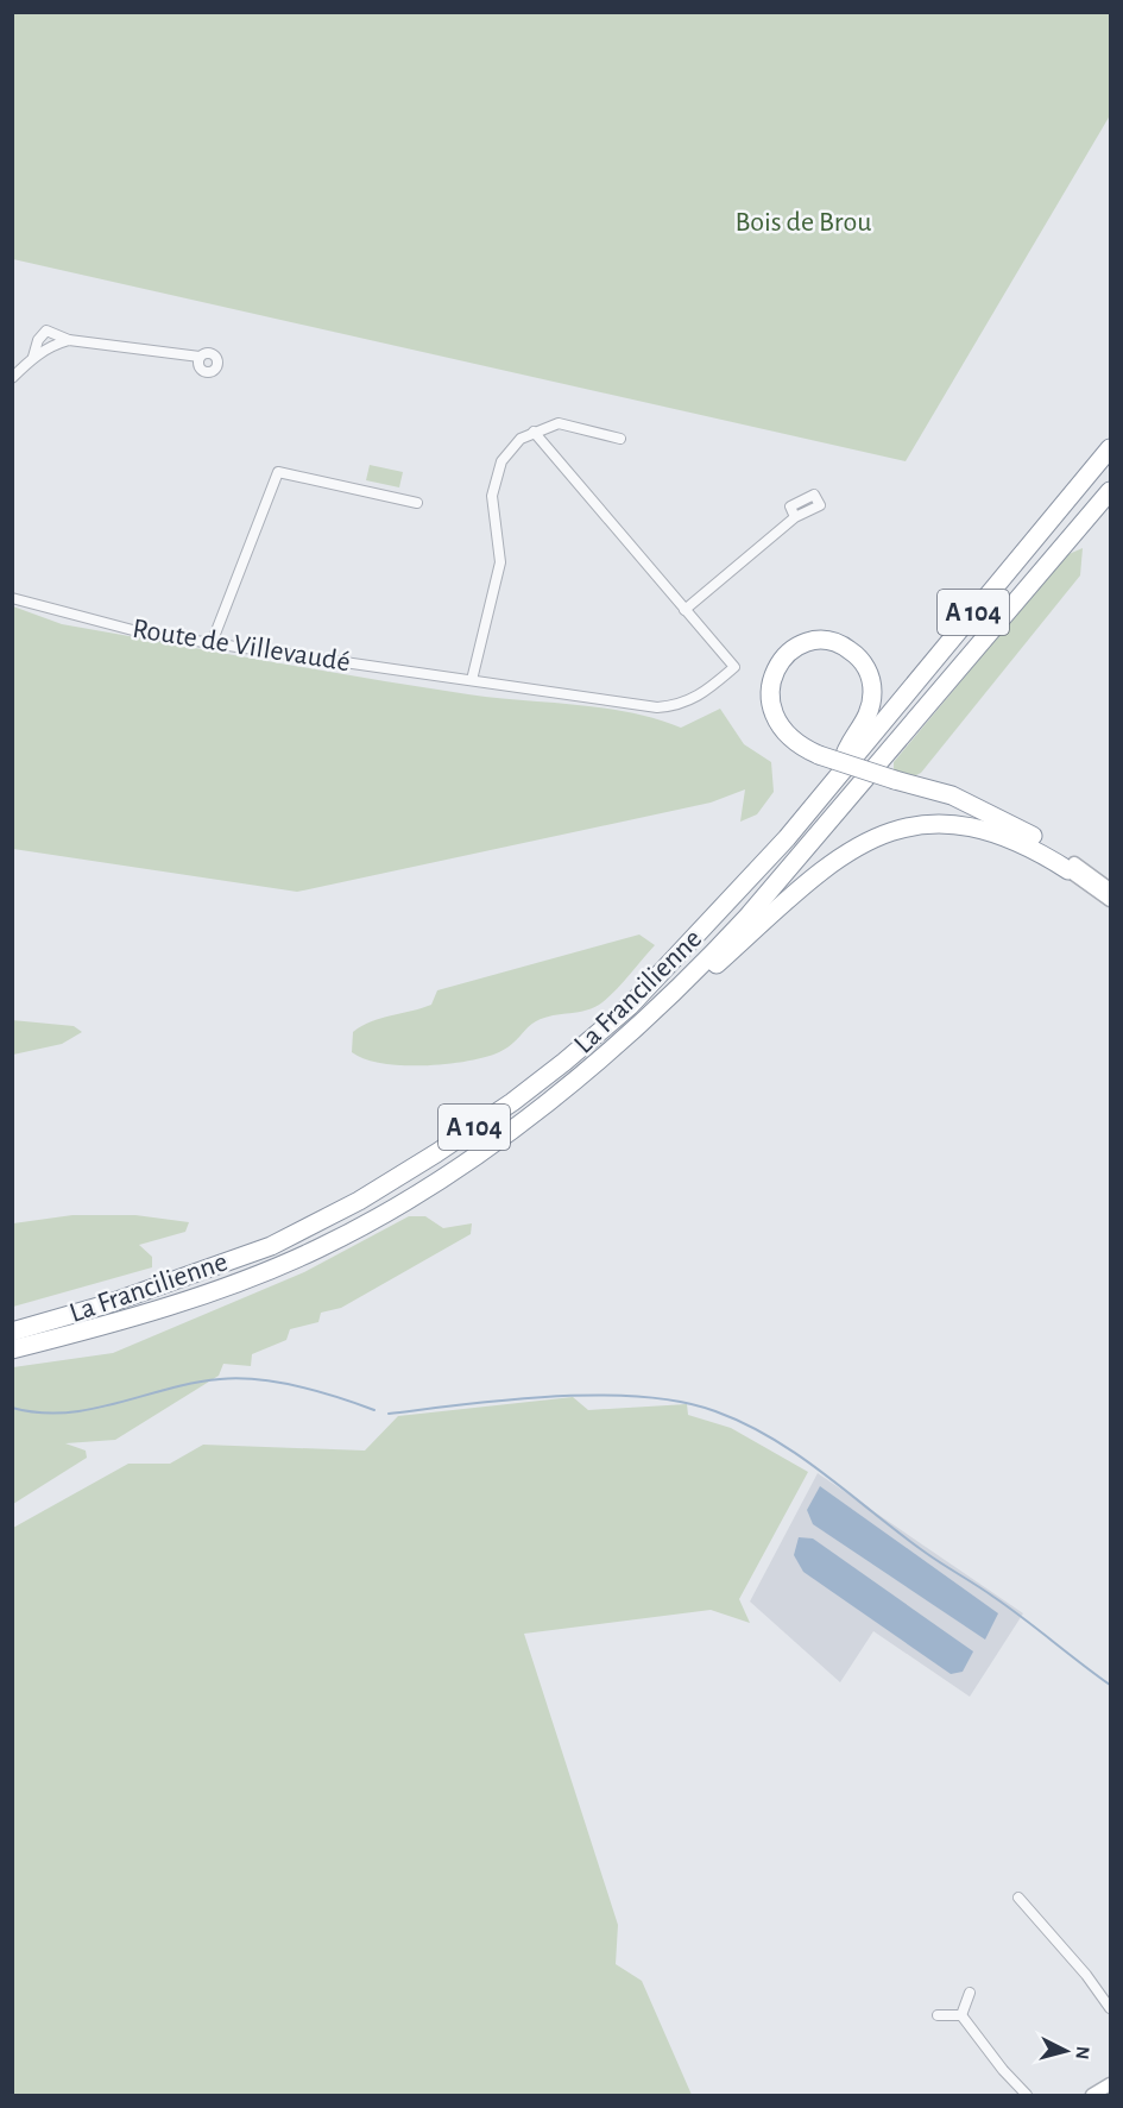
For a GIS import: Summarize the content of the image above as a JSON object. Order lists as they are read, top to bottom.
{
  "streets": {
    "highway": ["A 104", "La Francilienne"],
    "street": ["Route de Villevaudé"]
  },
  "parks": ["Bois de Brou"],
  "north": "right"
}
